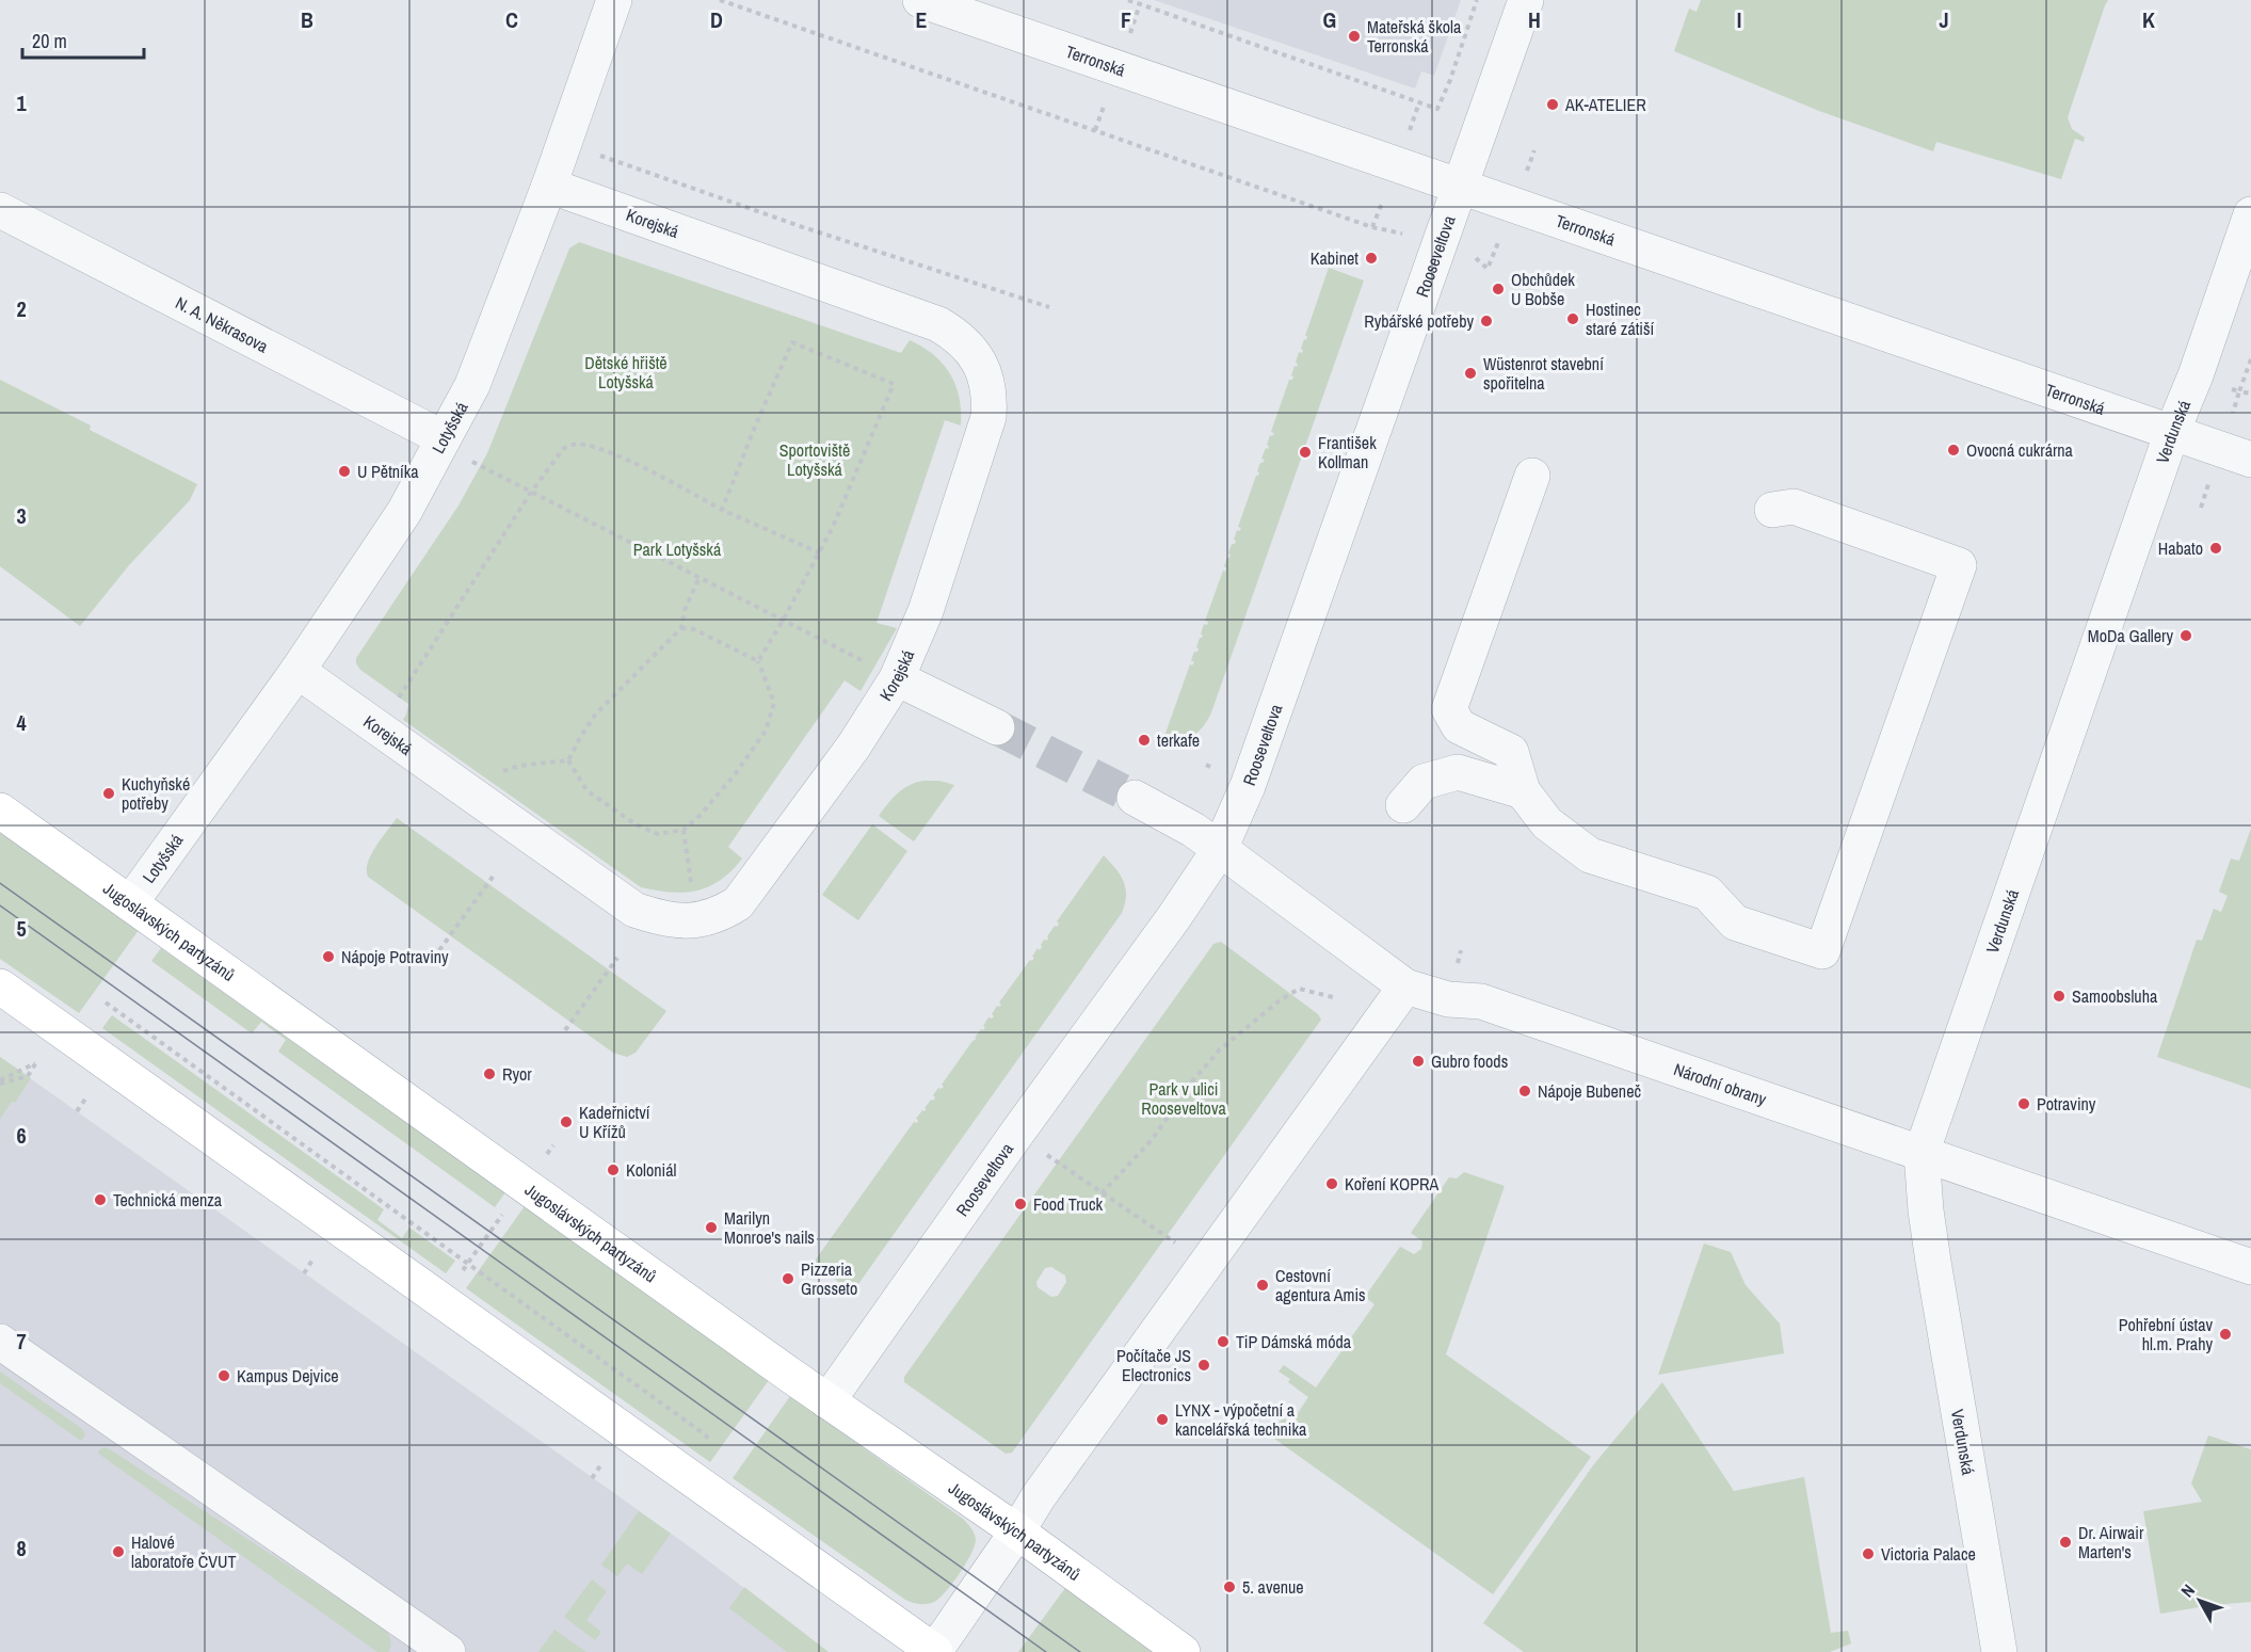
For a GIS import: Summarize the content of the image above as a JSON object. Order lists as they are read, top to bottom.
{
  "streets": {
    "main road": ["Jugoslávských partyzánů"],
    "street": [
      "Terronská",
      "Korejská",
      "Rooseveltova",
      "N. A. Někrasova",
      "Lotyšská",
      "Verdunská",
      "Národní obrany"
    ]
  },
  "crossings": [
    ["Terronská", "Rooseveltova"],
    ["Terronská", "Verdunská"],
    ["Korejská", "Lotyšská"],
    ["Rooseveltova", "Jugoslávských partyzánů"],
    ["Rooseveltova", "Národní obrany"],
    ["N. A. Někrasova", "Lotyšská"],
    ["Lotyšská", "Jugoslávských partyzánů"],
    ["Verdunská", "Národní obrany"]
  ],
  "parks": [
    "Dětské hřiště Lotyšská",
    "Sportoviště Lotyšská",
    "Park Lotyšská",
    "Park v ulici Rooseveltova"
  ],
  "places": [
    "Mateřská škola Terronská",
    "AK-ATELIER",
    "Kabinet",
    "Obchůdek U Bobše",
    "Hostinec staré zátiší",
    "Rybářské potřeby",
    "Wüstenrot stavební spořitelna",
    "Ovocná cukrárna",
    "František Kollman",
    "U Pětníka",
    "Habato",
    "MoDa Gallery",
    "terkafe",
    "Kuchyňské potřeby",
    "Nápoje Potraviny",
    "Samoobsluha",
    "Gubro foods",
    "Ryor",
    "Nápoje Bubeneč",
    "Potraviny",
    "Kadeřnictví U Křížů",
    "Koloniál",
    "Koření KOPRA",
    "Technická menza",
    "Food Truck",
    "Marilyn Monroe's nails",
    "Pizzeria Grosseto",
    "Cestovní agentura Amis",
    "Pohřební ústav hl.m. Prahy",
    "TiP Dámská móda",
    "Počítače JS Electronics",
    "Kampus Dejvice",
    "LYNX - výpočetní a kancelářská technika",
    "Dr. Airwair Marten's",
    "Halové laboratoře ČVUT",
    "Victoria Palace",
    "5. avenue"
  ],
  "scale_bar": "20 m",
  "north": "top left",
  "grid": {
    "columns": [
      "B",
      "C",
      "D",
      "E",
      "F",
      "G",
      "H",
      "I",
      "J",
      "K"
    ],
    "rows": [
      "1",
      "2",
      "3",
      "4",
      "5",
      "6",
      "7",
      "8"
    ]
  }
}
